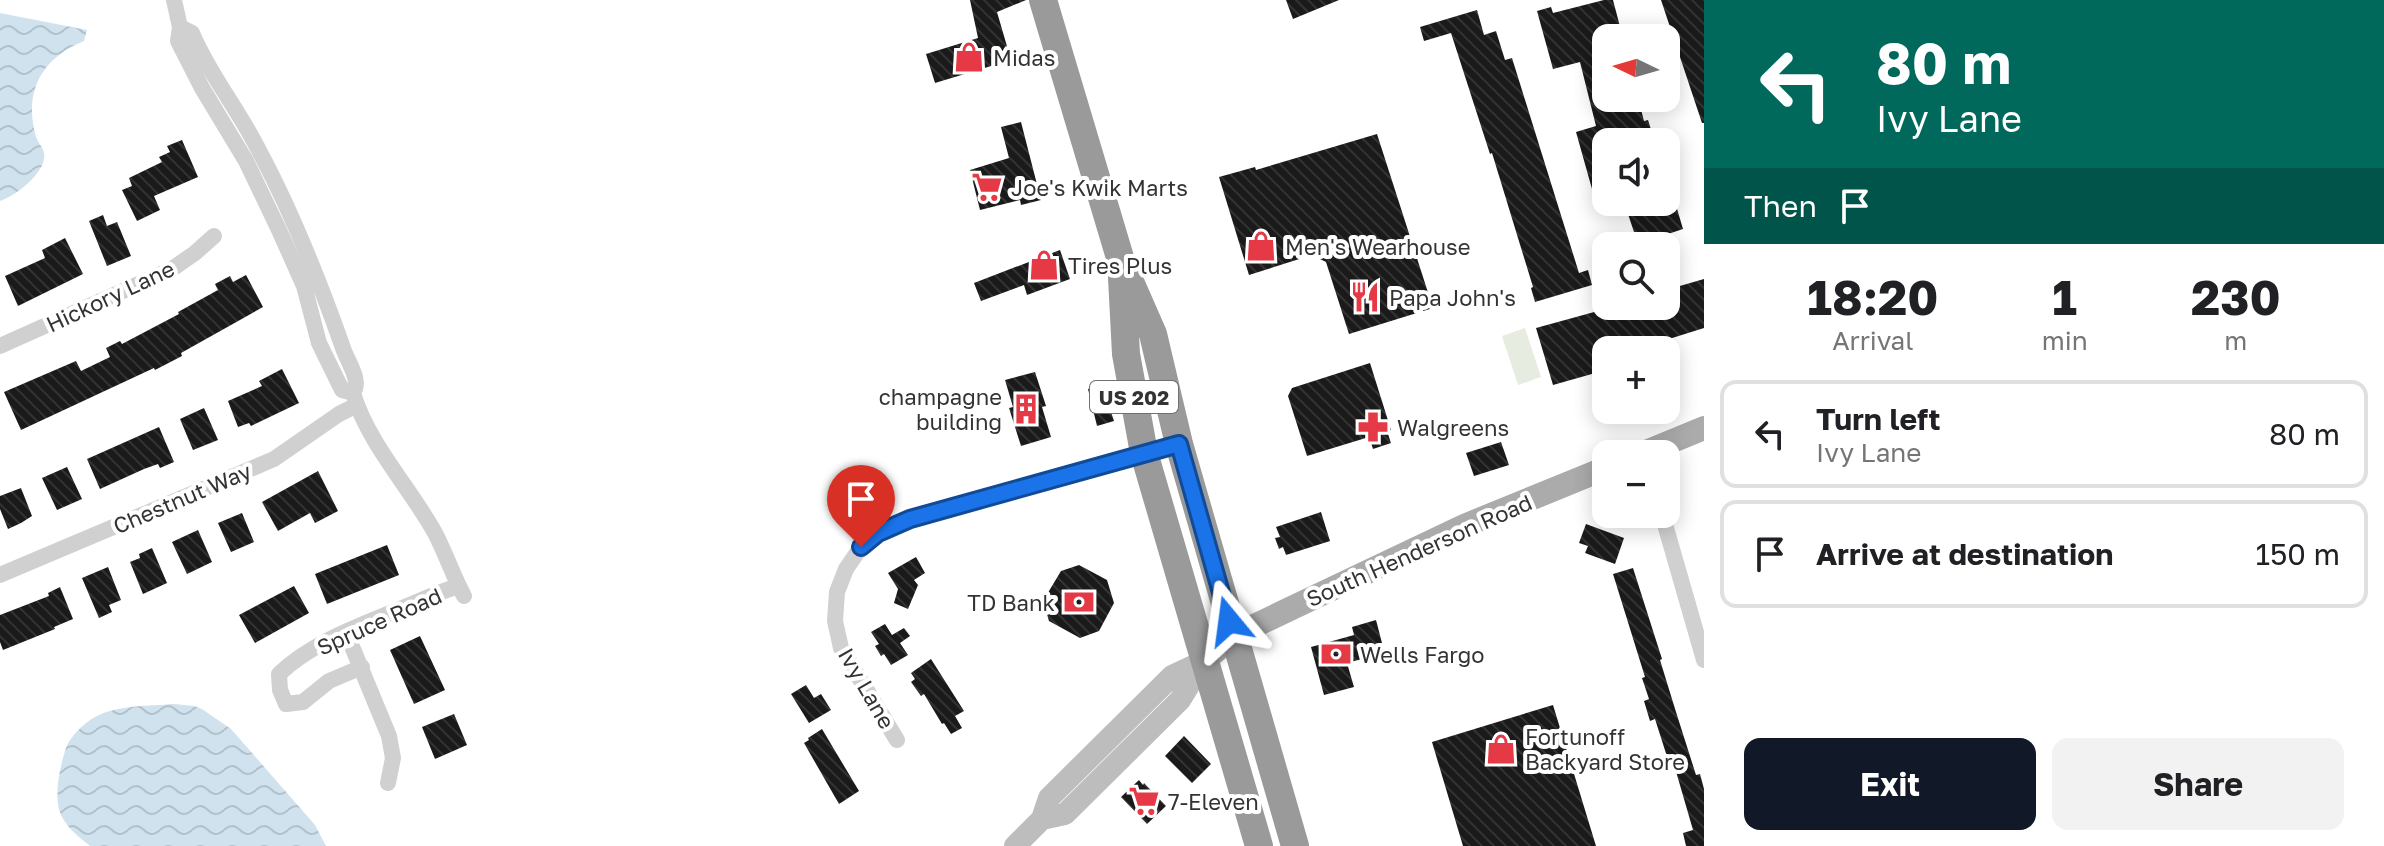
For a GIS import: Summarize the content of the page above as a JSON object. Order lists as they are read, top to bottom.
{
  "streets": {
    "highway": ["US 202"],
    "main road": ["South Henderson Road"],
    "street": [
      "Hickory Lane",
      "Chestnut Way",
      "Spruce Road",
      "Ivy Lane"
    ]
  },
  "crossings": [
    ["US 202", "South Henderson Road"],
    ["US 202", "Ivy Lane"],
    ["Chestnut Way", "Spruce Road"]
  ],
  "places": {
    "shop": [
      "Midas",
      "Men's Wearhouse",
      "Tires Plus",
      "Fortunoff Backyard Store"
    ],
    "supermarket": ["Joe's Kwik Marts", "7-Eleven"],
    "restaurant": ["Papa John's"],
    "building": ["champagne building"],
    "pharmacy": ["Walgreens"],
    "bank": ["TD Bank", "Wells Fargo"]
  },
  "north": "left",
  "page": {
    "turn": ["80 m", "Ivy Lane"],
    "map_buttons": ["+", "−"],
    "then": "Then",
    "eta": [
      "18:20",
      "Arrival",
      "1",
      "min",
      "230",
      "m"
    ],
    "list": [
      {
        "name": "Turn left",
        "note": "Ivy Lane",
        "value": "80 m"
      },
      {
        "name": "Arrive at destination",
        "value": "150 m"
      }
    ],
    "buttons": ["Exit", "Share"]
  }
}
